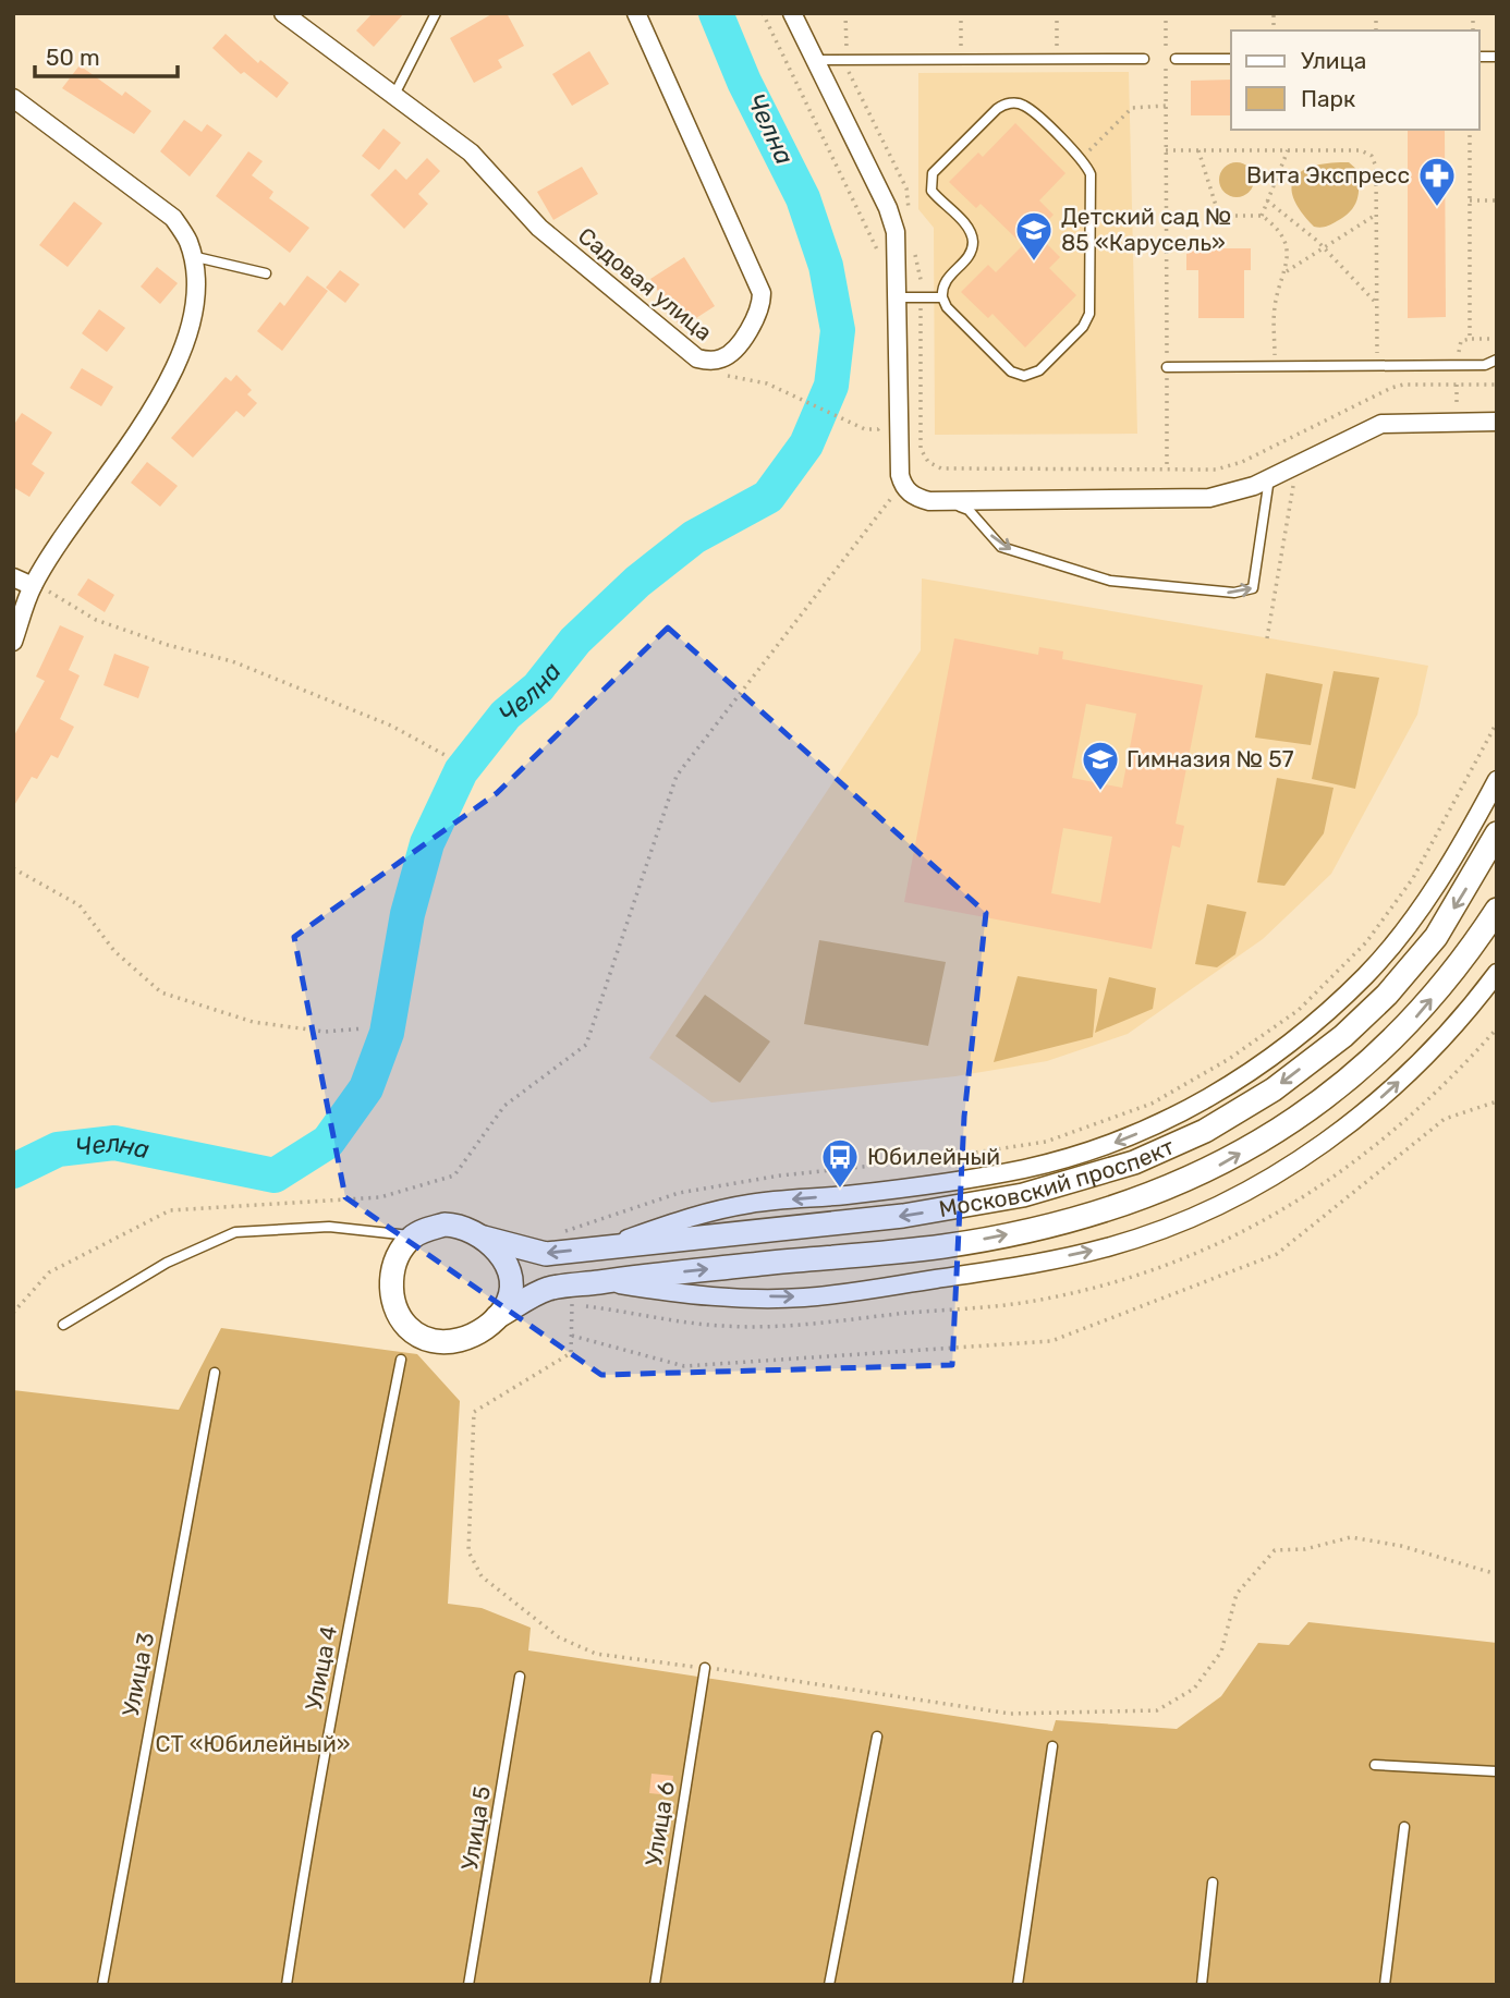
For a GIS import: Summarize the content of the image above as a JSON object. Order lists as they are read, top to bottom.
{
  "streets": {
    "main road": ["Московский проспект"],
    "street": ["Садовая улица"],
    "lane": [
      "Улица 4",
      "Улица 3",
      "Улица 6",
      "Улица 5"
    ]
  },
  "water": ["Челна"],
  "parks": ["СТ «Юбилейный»"],
  "places": {
    "pharmacy": ["Вита Экспресс"],
    "school or university": ["Детский сад № 85 «Карусель»", "Гимназия № 57"],
    "bus stop": ["Юбилейный"]
  },
  "legend": ["Улица", "Парк"],
  "scale_bar": "50 m"
}
